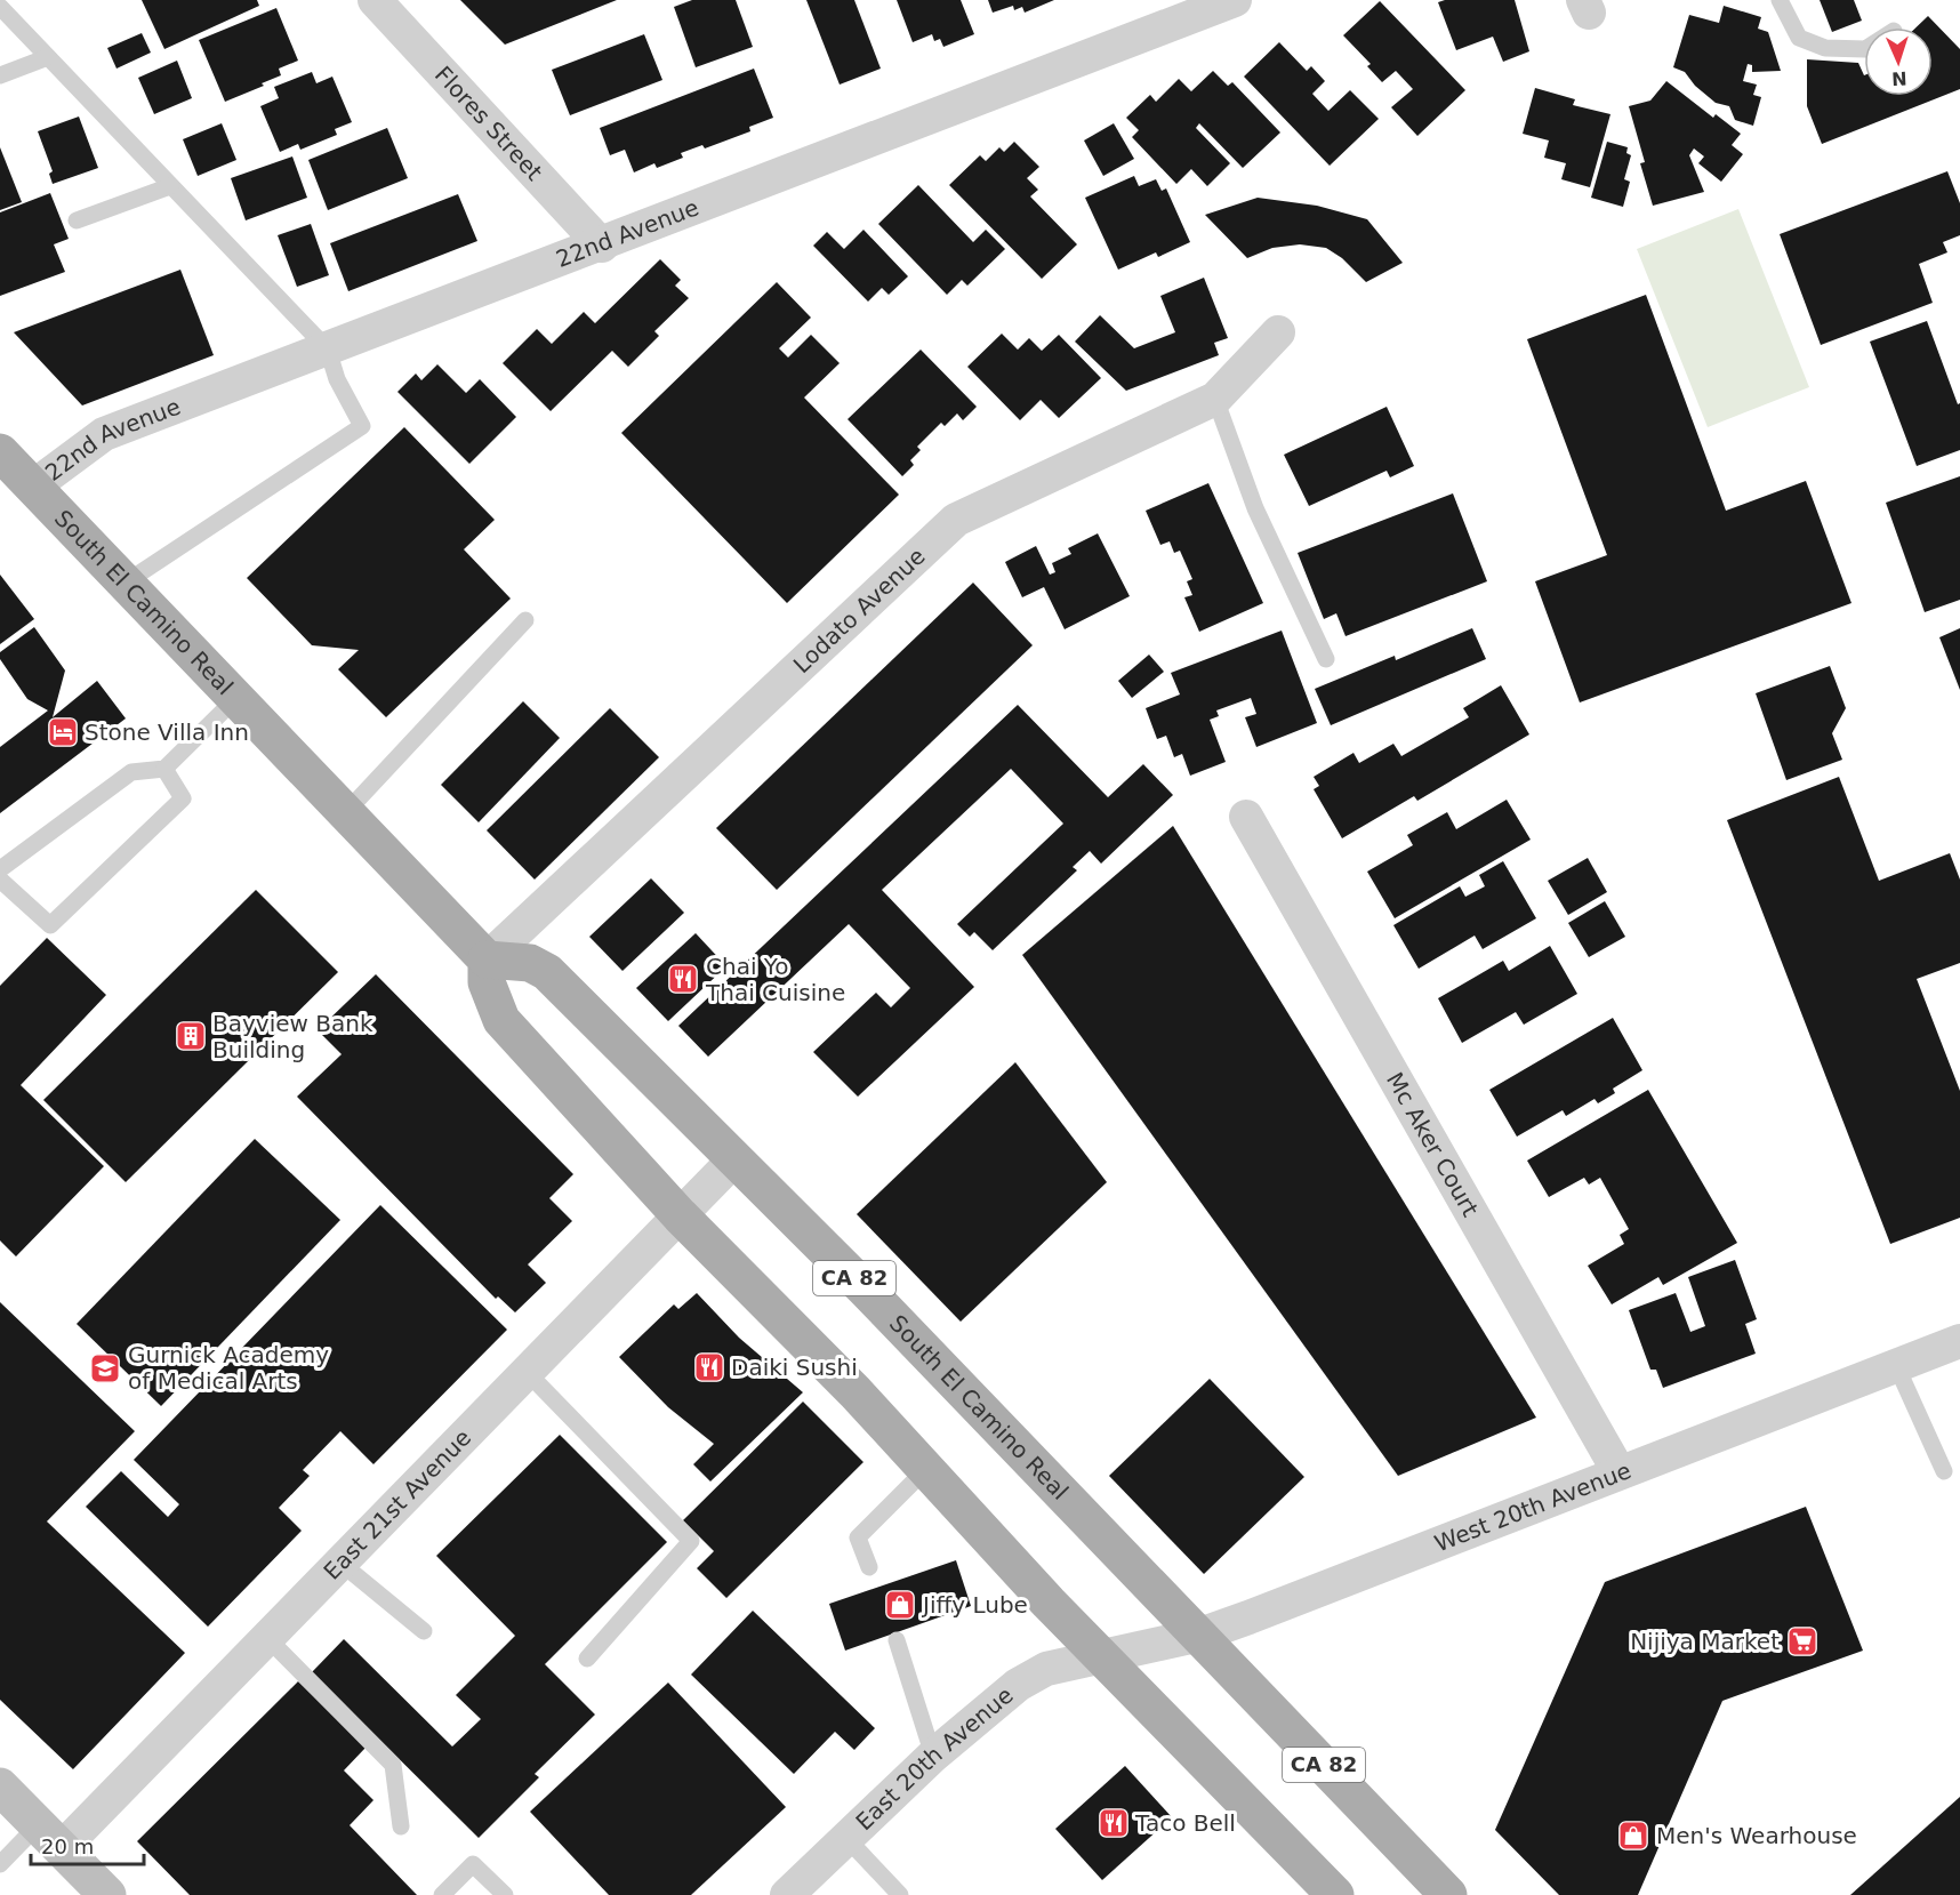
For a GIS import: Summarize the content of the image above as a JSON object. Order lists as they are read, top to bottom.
{
  "streets": {
    "main road": ["South El Camino Real", "CA 82"],
    "street": [
      "Flores Street",
      "22nd Avenue",
      "Lodato Avenue",
      "Mc Aker Court",
      "East 21st Avenue",
      "West 20th Avenue",
      "East 20th Avenue"
    ]
  },
  "crossings": [
    ["Flores Street", "22nd Avenue"],
    ["22nd Avenue", "South El Camino Real"],
    ["South El Camino Real", "Lodato Avenue"],
    ["South El Camino Real", "East 21st Avenue"],
    ["South El Camino Real", "West 20th Avenue"],
    ["Mc Aker Court", "West 20th Avenue"],
    ["West 20th Avenue", "East 20th Avenue"]
  ],
  "places": {
    "hotel": ["Stone Villa Inn"],
    "restaurant": ["Chai Yo Thai Cuisine", "Daiki Sushi", "Taco Bell"],
    "building": ["Bayview Bank Building"],
    "school or university": ["Gurnick Academy of Medical Arts"],
    "shop": ["Jiffy Lube", "Men's Wearhouse"],
    "supermarket": ["Nijiya Market"]
  },
  "scale_bar": "20 m",
  "north": "bottom"
}
